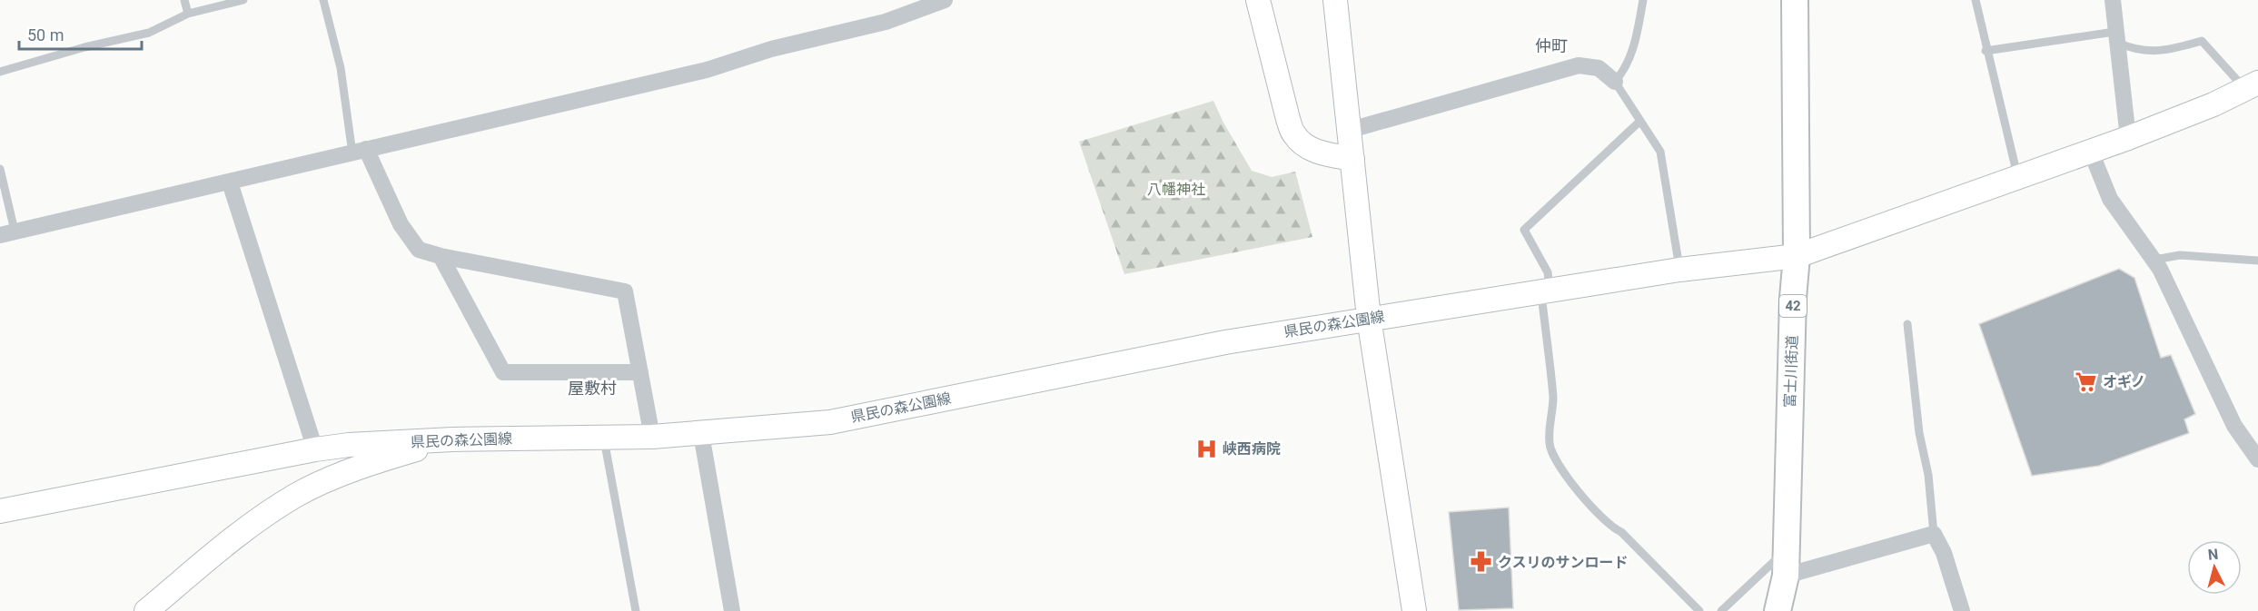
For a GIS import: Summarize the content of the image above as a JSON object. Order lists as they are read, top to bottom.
{
  "streets": {
    "main road": ["42", "県民の森公園線", "富士川街道"]
  },
  "crossings": [
    ["県民の森公園線", "富士川街道"]
  ],
  "districts": ["仲町", "屋敷村"],
  "parks": ["八幡神社"],
  "places": {
    "supermarket": ["オギノ"],
    "hospital": ["峡西病院"],
    "pharmacy": ["クスリのサンロード"]
  },
  "scale_bar": "50 m",
  "north": "top"
}
